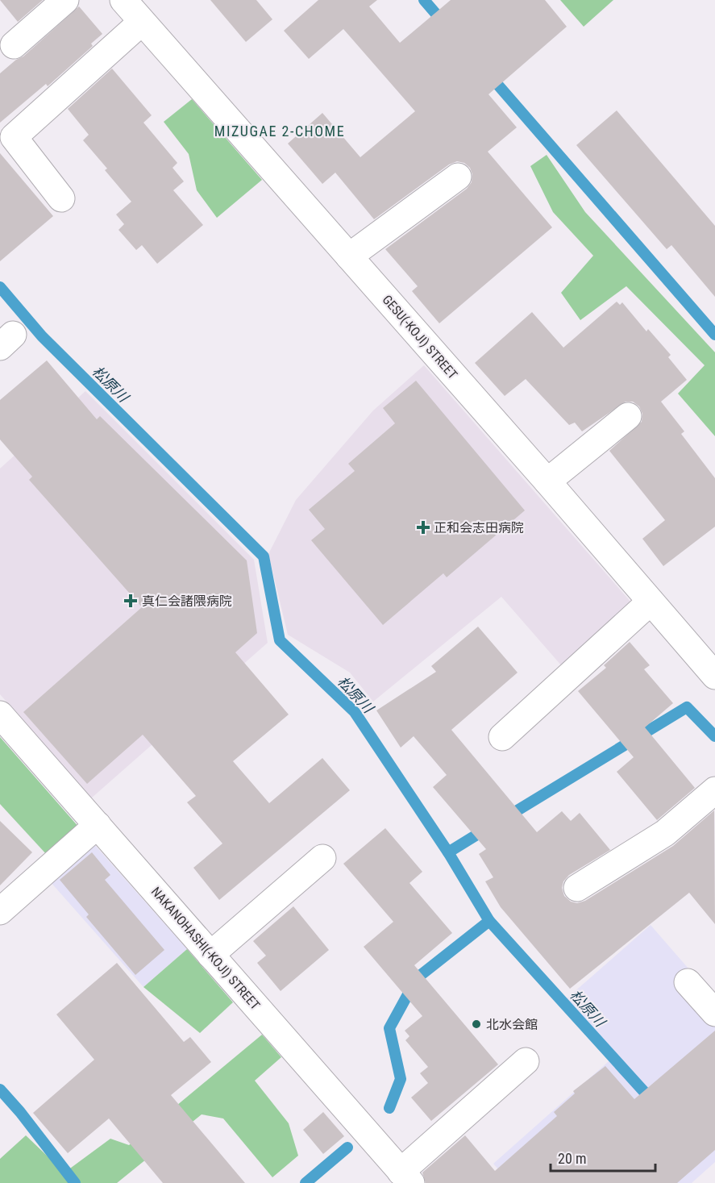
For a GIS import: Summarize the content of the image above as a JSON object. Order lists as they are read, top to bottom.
{
  "streets": {
    "street": ["GESU(-KOJI) STREET", "NAKANOHASHI(-KOJI) STREET"]
  },
  "districts": ["MIZUGAE 2-CHOME"],
  "water": ["松原川"],
  "places": {
    "health": ["正和会志田病院", "真仁会諸隈病院"],
    "other": ["北水会館"]
  },
  "scale_bar": "20 m"
}
